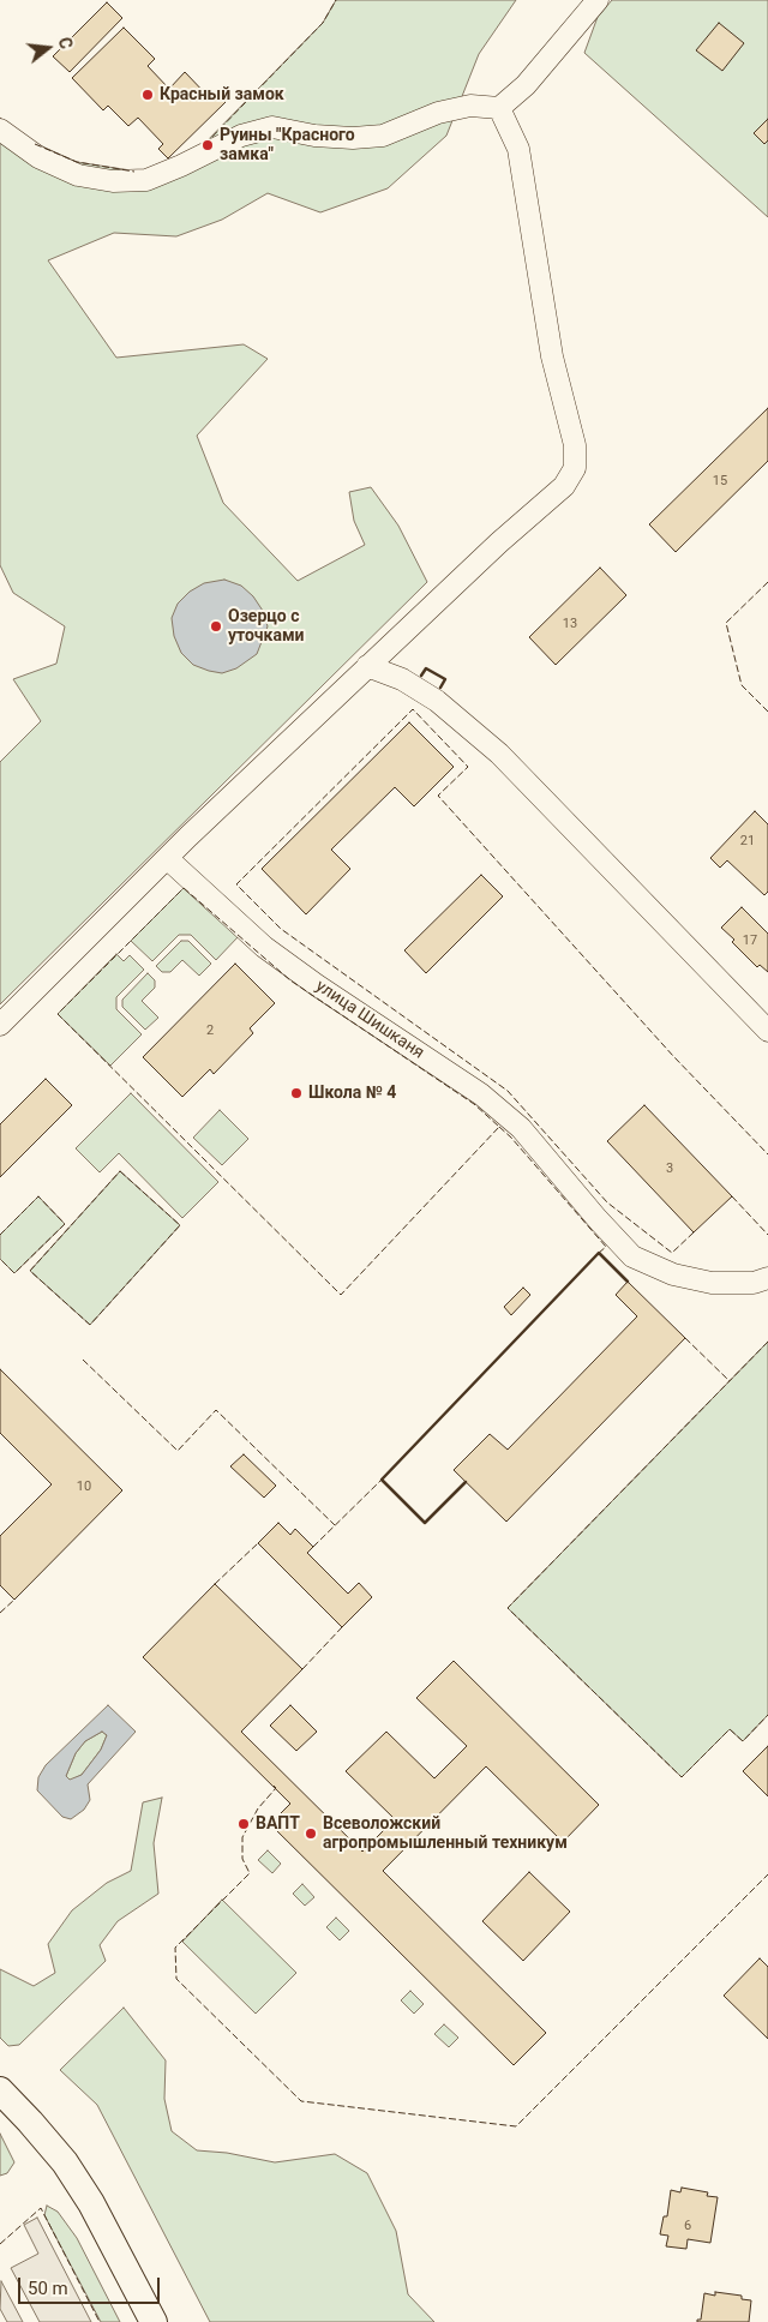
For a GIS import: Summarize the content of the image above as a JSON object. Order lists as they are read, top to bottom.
{
  "streets": {
    "street": ["улица Шишканя"]
  },
  "places": [
    "Красный замок",
    "Руины \"Красного замка\"",
    "Озерцо с уточками",
    "Школа № 4",
    "ВАПТ",
    "Всеволожский агропромышленный техникум"
  ],
  "house_numbers": [
    "15",
    "13",
    "21",
    "17",
    "2",
    "3",
    "10",
    "6"
  ],
  "scale_bar": "50 m",
  "north": "right"
}
